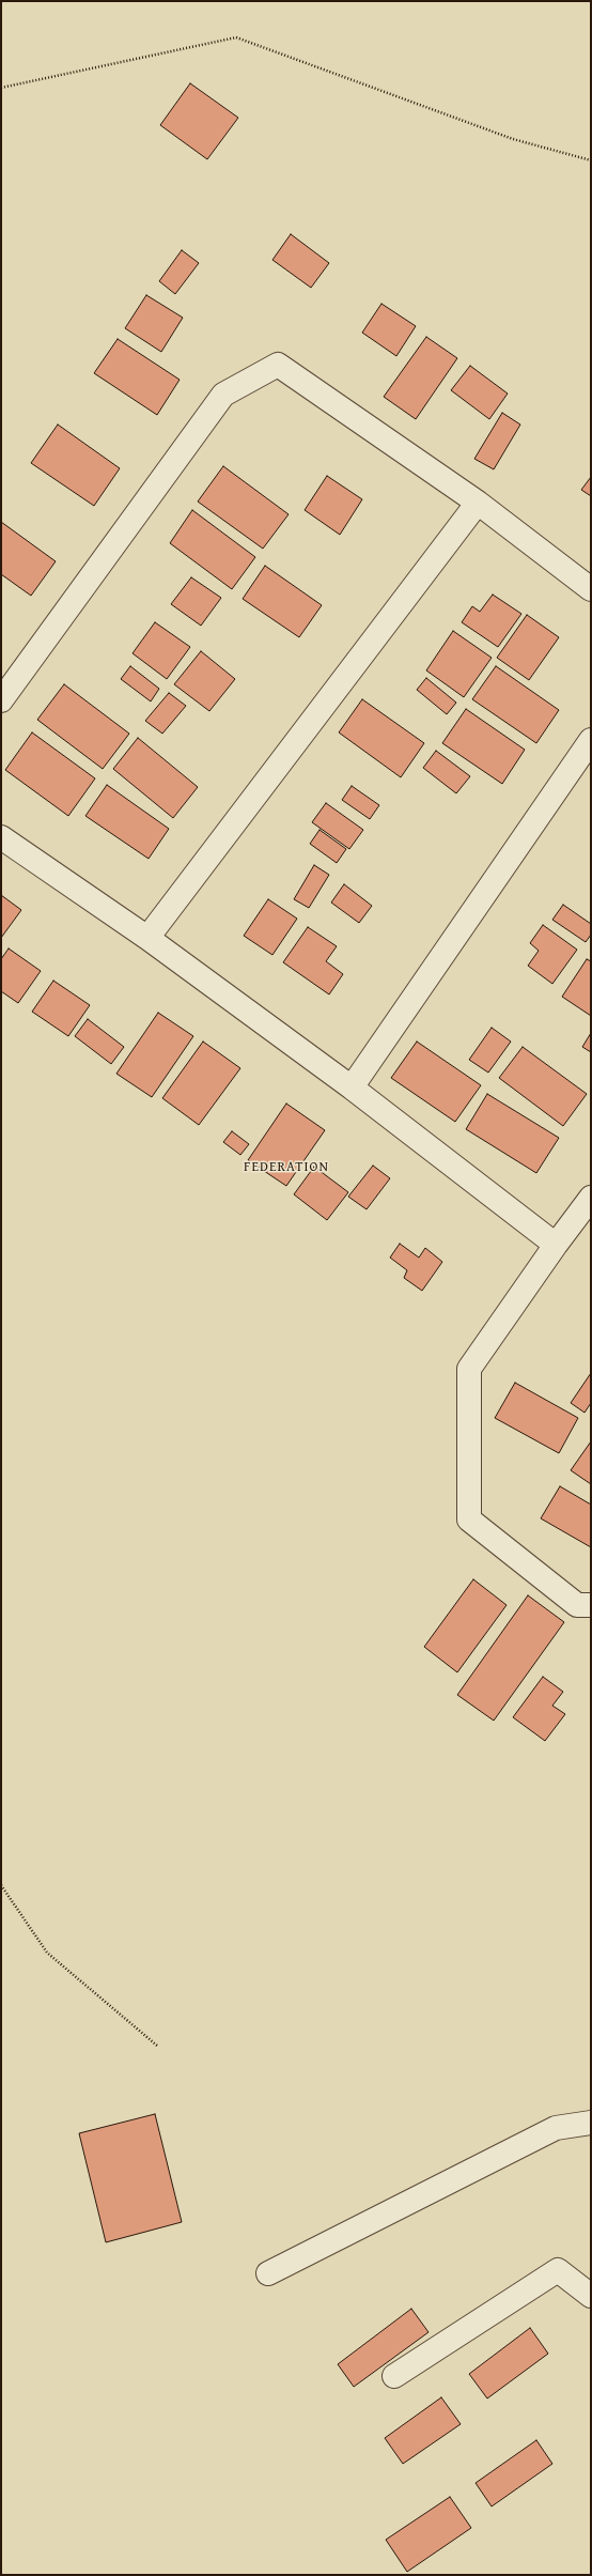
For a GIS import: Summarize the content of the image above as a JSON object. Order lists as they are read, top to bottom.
{
  "districts": ["FEDERATION"]
}
